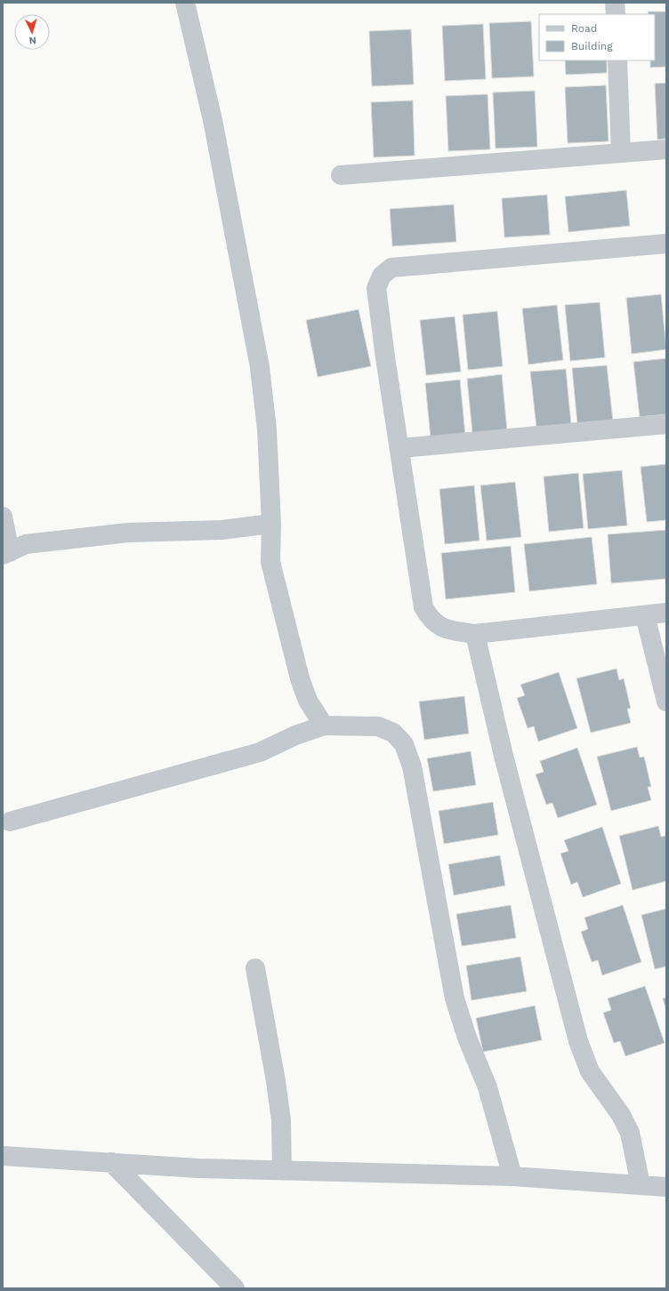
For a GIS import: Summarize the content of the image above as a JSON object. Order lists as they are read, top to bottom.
{
  "legend": ["Road", "Building"],
  "north": "bottom"
}
